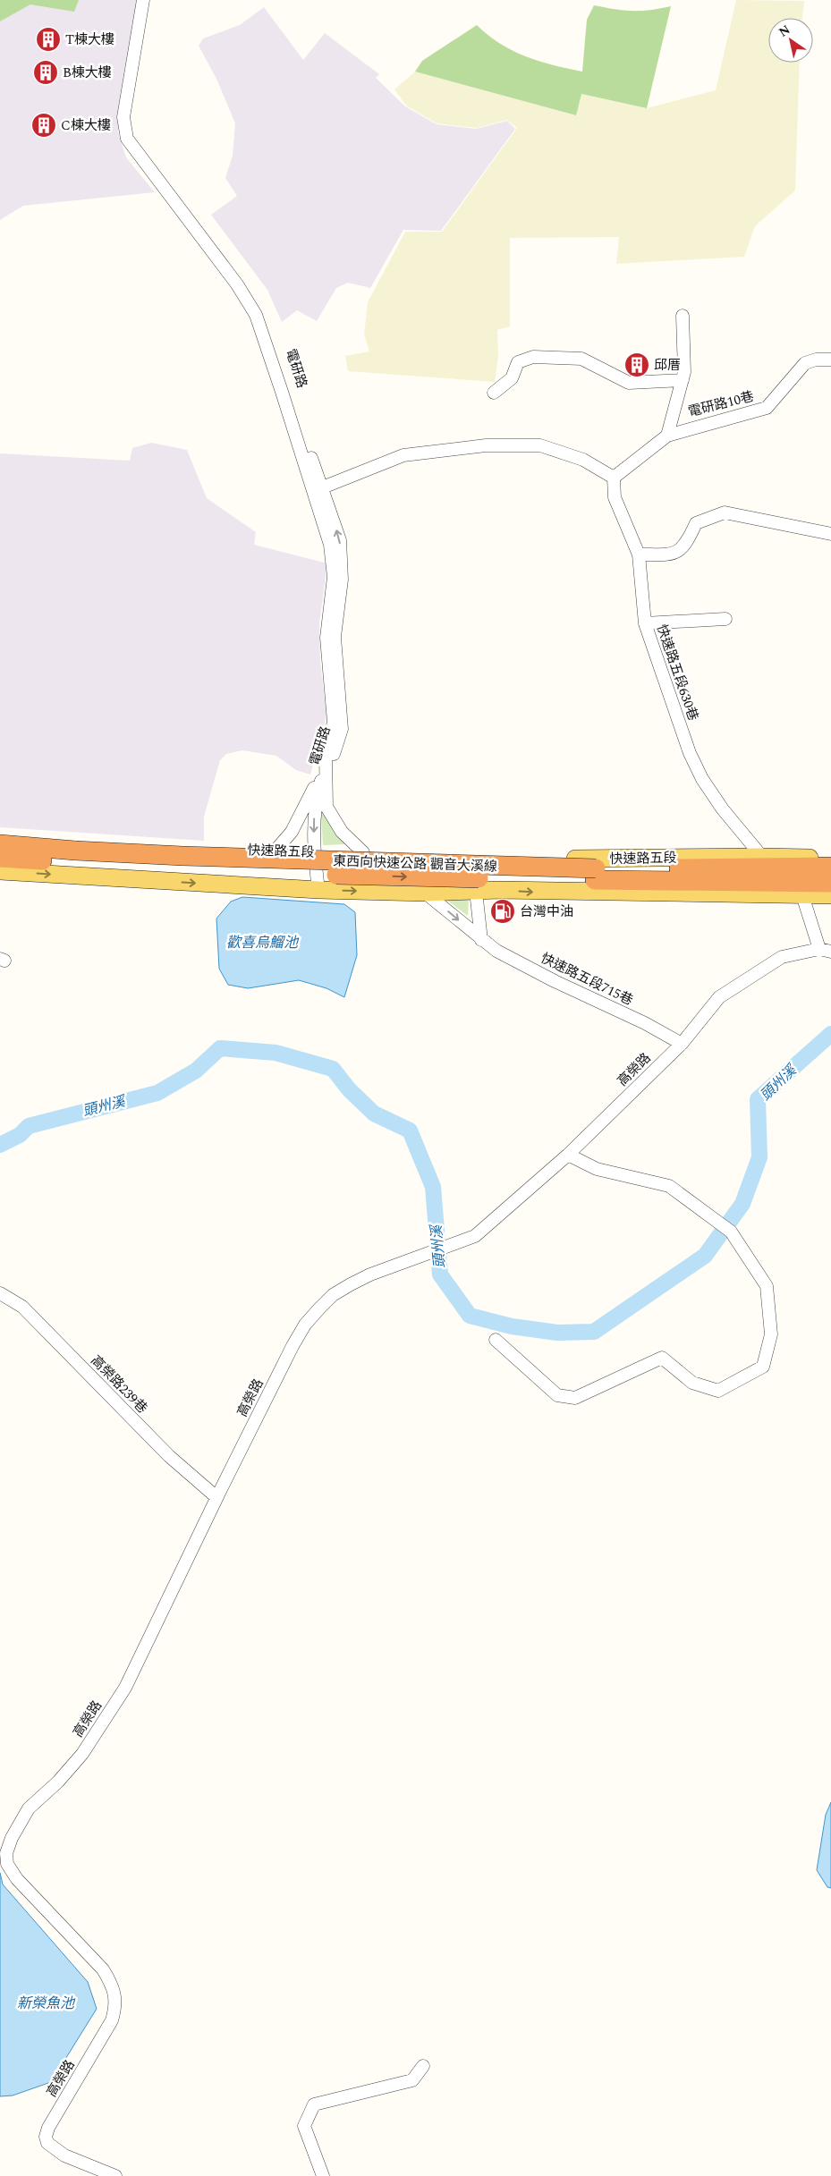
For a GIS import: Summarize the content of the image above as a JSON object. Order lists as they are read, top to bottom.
{
  "streets": {
    "highway": ["東西向快速公路 觀音大溪線"],
    "main road": ["快速路五段"],
    "street": [
      "電研路",
      "電研路10巷",
      "快速路五段630巷",
      "快速路五段715巷",
      "高榮路",
      "高榮路239巷"
    ]
  },
  "crossings": [
    ["電研路", "快速路五段"],
    ["電研路10巷", "快速路五段630巷"],
    ["快速路五段630巷", "快速路五段"],
    ["快速路五段715巷", "高榮路"],
    ["高榮路", "高榮路239巷"]
  ],
  "water": ["歡喜烏鰡池", "頭州溪", "新榮魚池"],
  "places": {
    "building": [
      "T棟大樓",
      "B棟大樓",
      "C棟大樓",
      "邱厝"
    ],
    "fuel station": ["台灣中油"]
  },
  "north": "top left"
}
